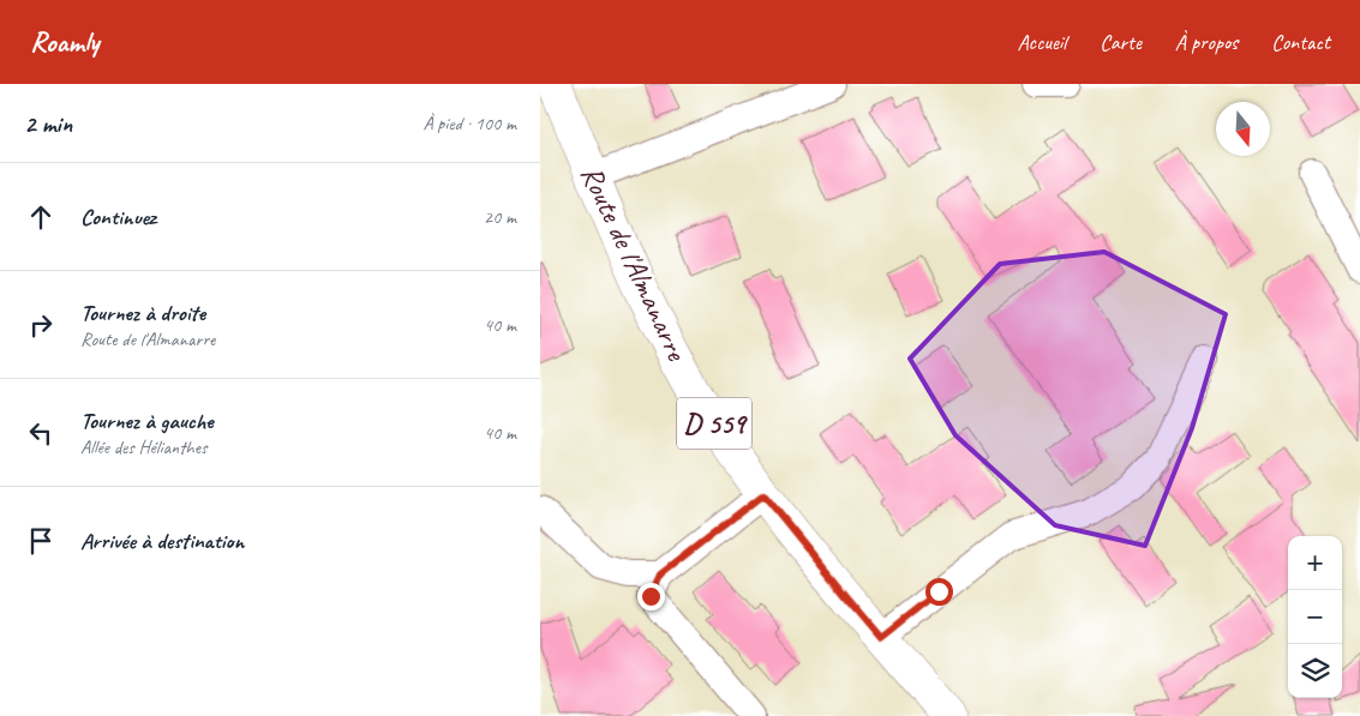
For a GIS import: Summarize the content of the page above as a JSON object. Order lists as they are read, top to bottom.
{
  "streets": {
    "main road": ["Route de l'Almanarre", "D 559"]
  },
  "north": "bottom",
  "page": {
    "header": "Roamly",
    "nav": [
      "Accueil",
      "Carte",
      "À propos",
      "Contact"
    ],
    "heading": ["2 min", "À pied · 100 m"],
    "list": [
      ["Continuez", "20 m"],
      ["Tournez à droite", "Route de l'Almanarre", "40 m"],
      ["Tournez à gauche", "Allée des Hélianthes", "40 m"],
      "Arrivée à destination"
    ],
    "map_buttons": ["+", "−"]
  }
}
